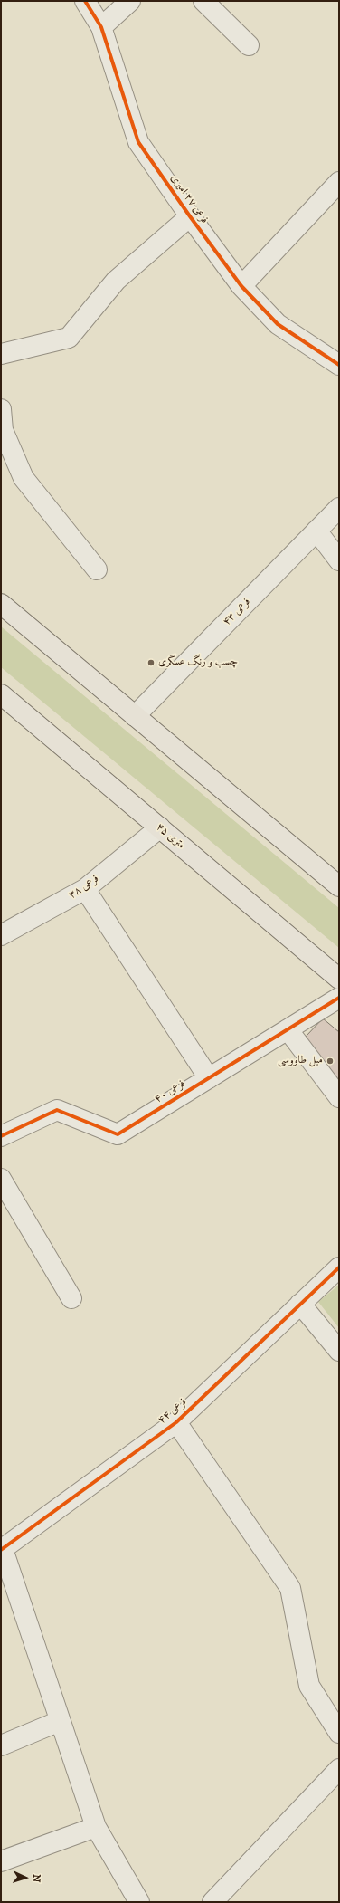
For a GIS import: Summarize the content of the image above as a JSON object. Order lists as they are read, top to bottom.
{
  "streets": {
    "main road": ["۴۵ متری"],
    "street": [
      "فرعی ۲۷ امیری",
      "فرعی ۴۳",
      "فرعی ۳۸",
      "فرعی ۴۰",
      "فرعی ۴۴"
    ]
  },
  "crossings": [
    ["۴۵ متری", "فرعی ۳۸"]
  ],
  "places": ["چسب و رنگ عسگری", "مبل طاووسی"],
  "north": "right"
}
